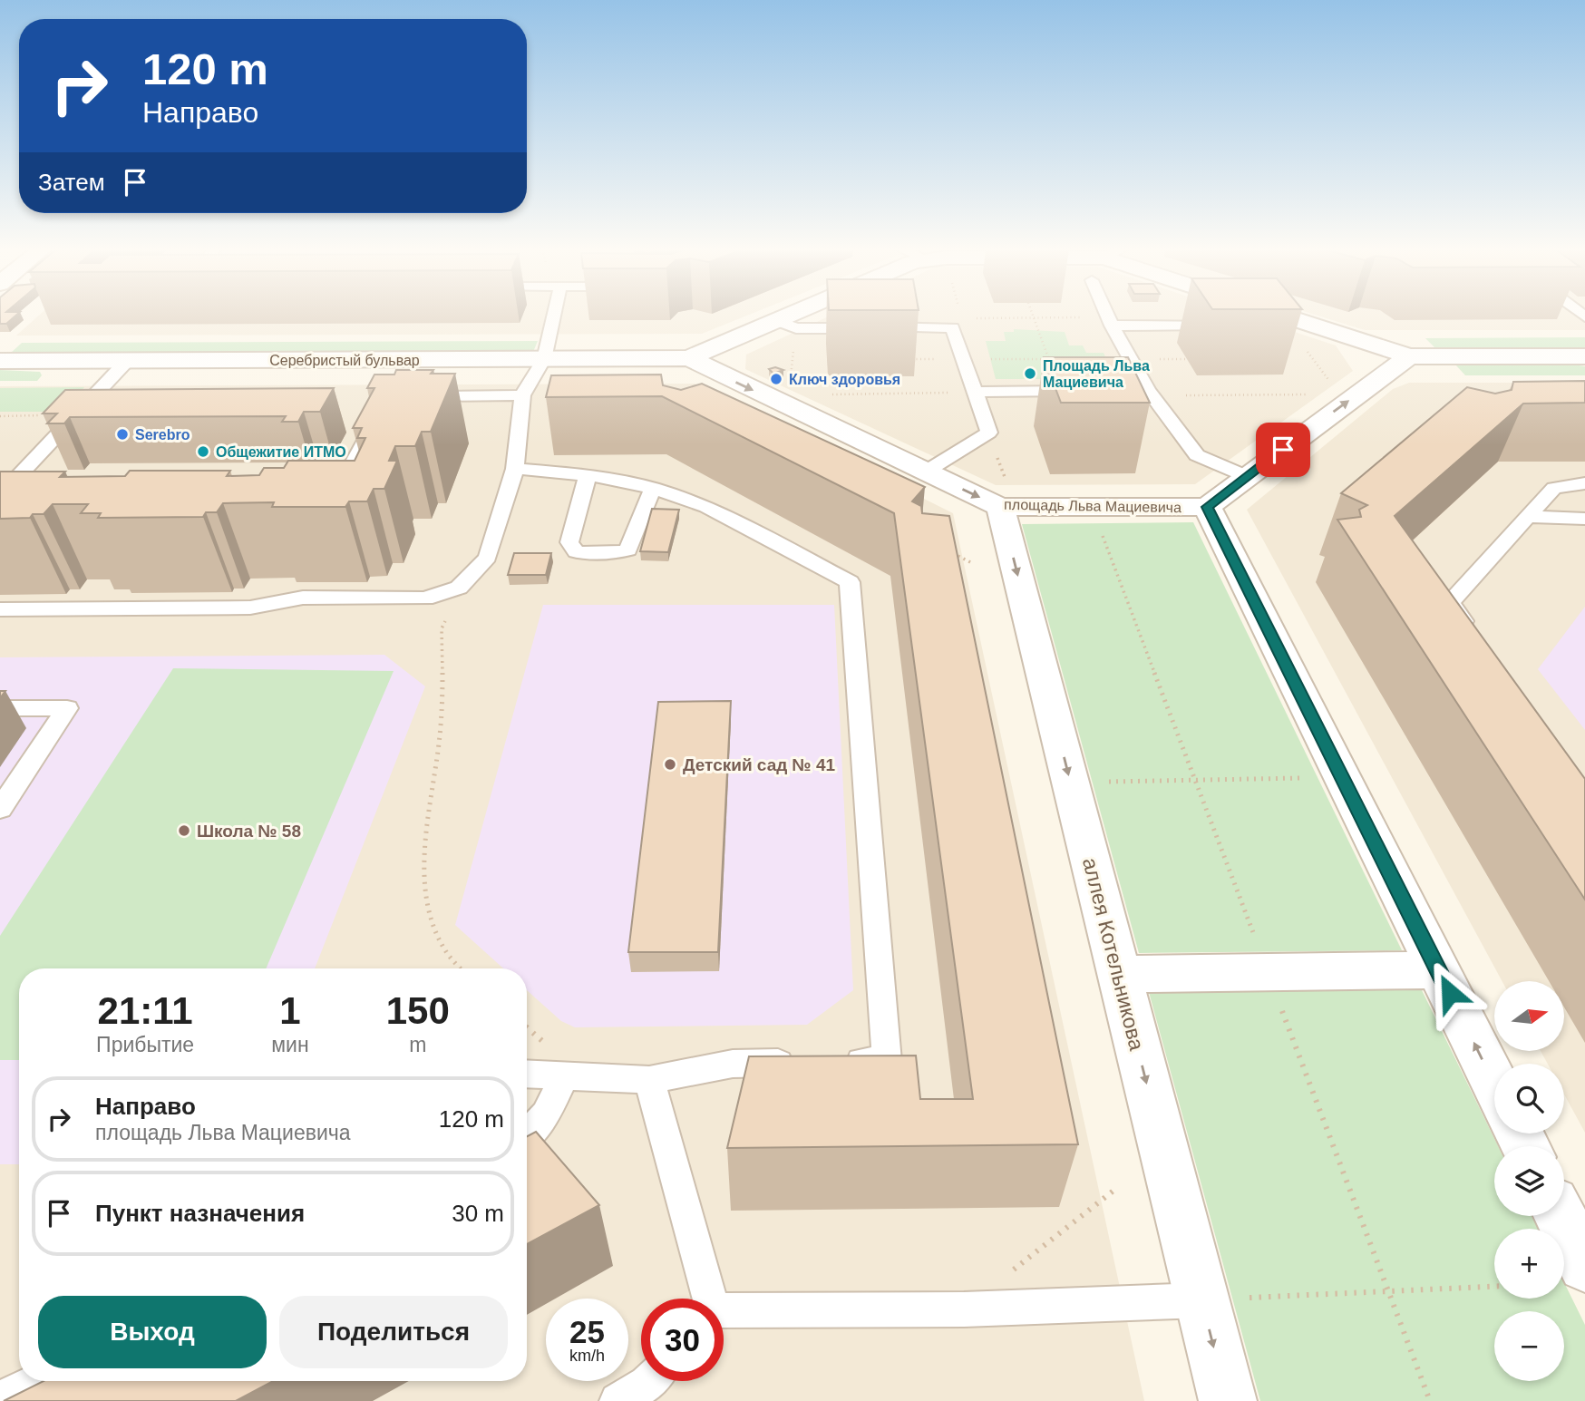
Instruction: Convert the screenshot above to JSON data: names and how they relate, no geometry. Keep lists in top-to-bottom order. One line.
{"streets":{"street":["Серебристый бульвар","площадь Льва Мациевича","аллея Котельникова"]},"crossings":[["Серебристый бульвар","площадь Льва Мациевича"],["площадь Льва Мациевича","аллея Котельникова"]],"places":["Площадь Льва Мациевича","Ключ здоровья","Serebro","Общежитие ИТМО","Детский сад № 41","Школа № 58"],"north":"right","page":{"turn":["120 m","Направо"],"then":"Затем","eta":["21:11","Прибытие","1","мин","150","m"],"map_buttons":["+","−"],"list":[{"name":"Направо","note":"площадь Льва Мациевича","value":"120 m"},{"name":"Пункт назначения","value":"30 m"}],"buttons":["Выход","Поделиться"],"speed":"25 km/h","limit":"30"}}
